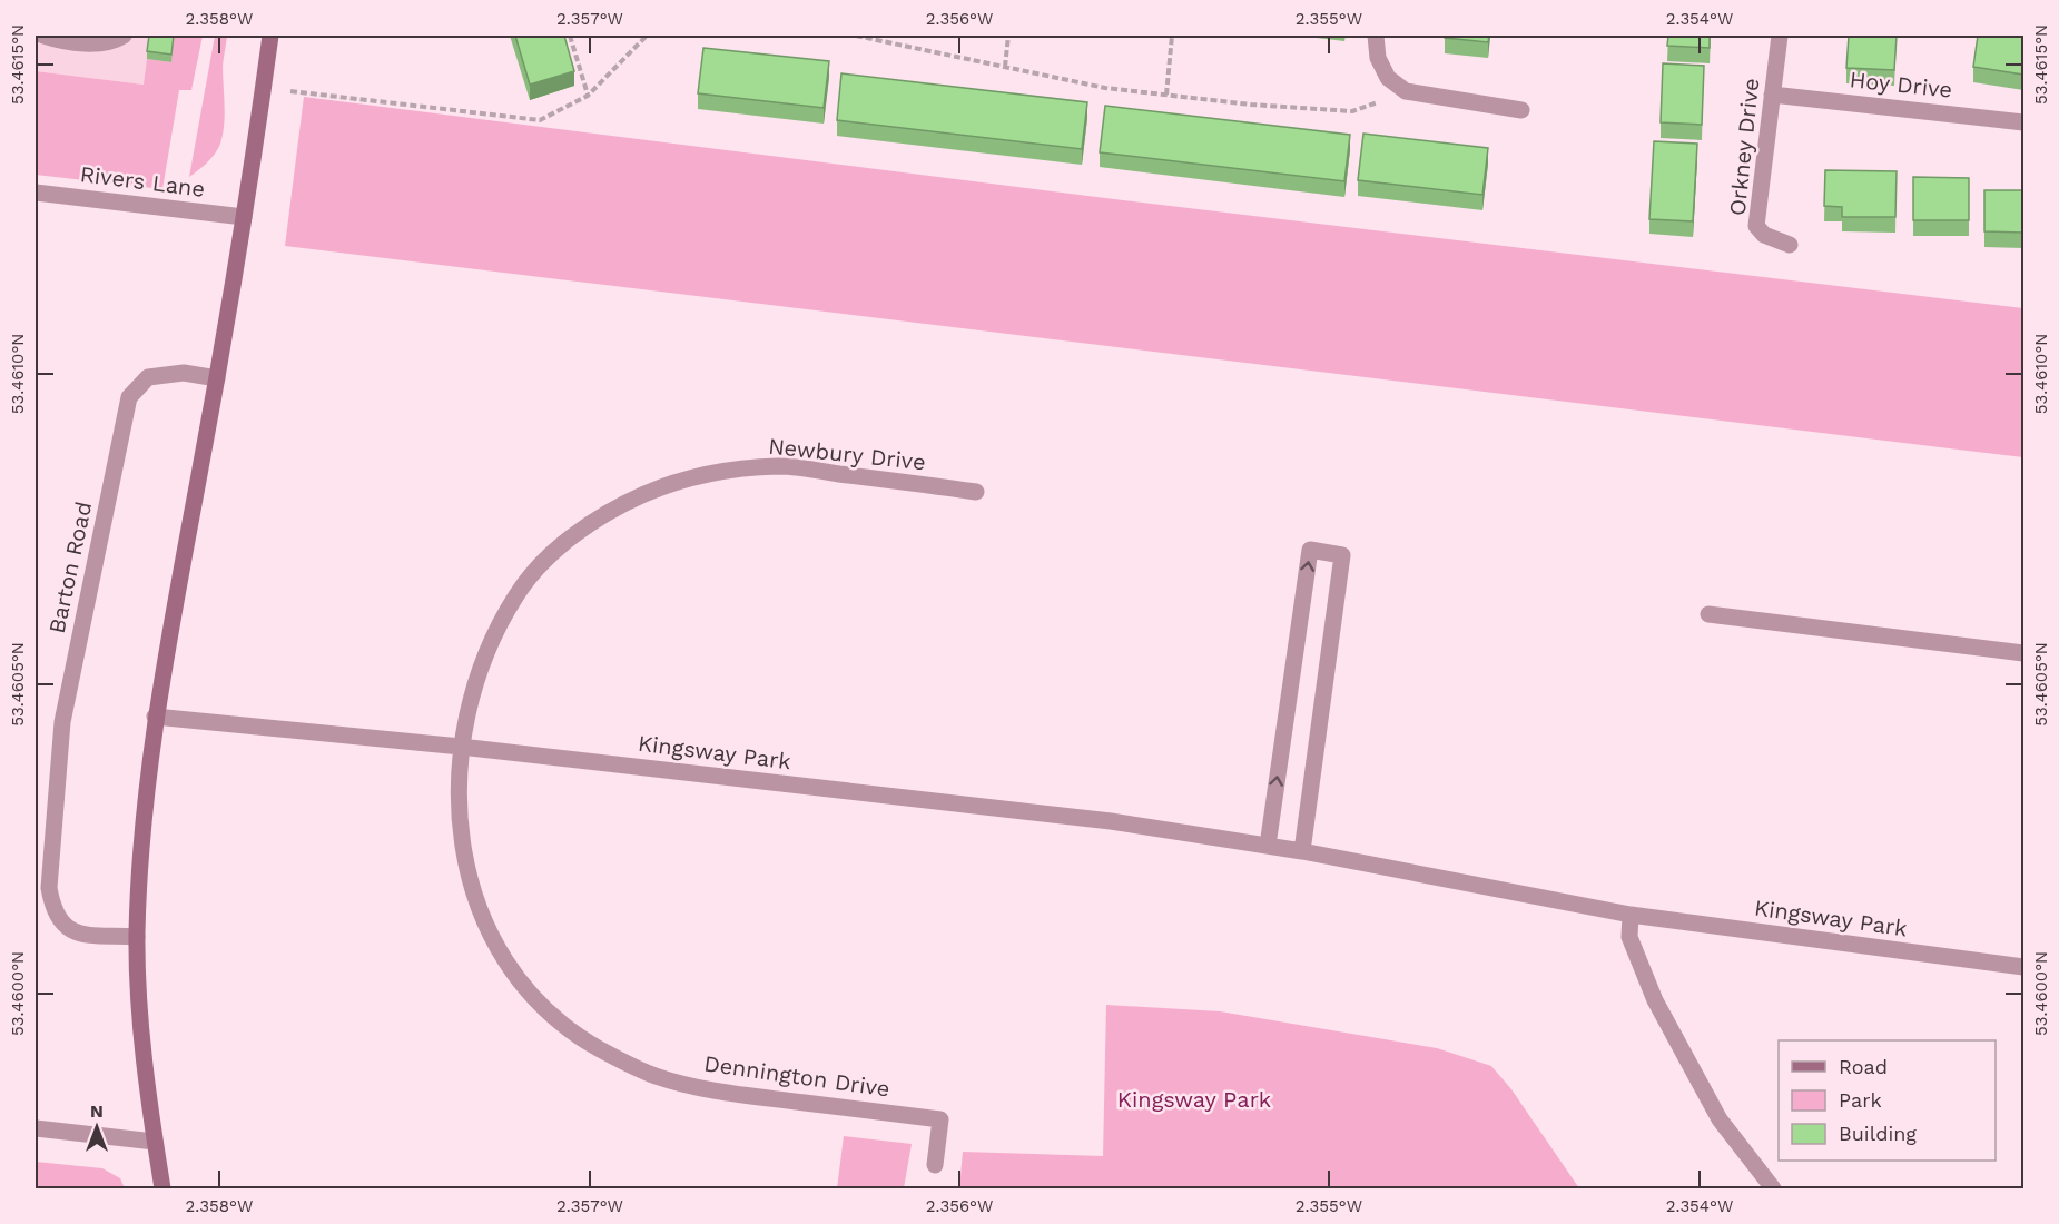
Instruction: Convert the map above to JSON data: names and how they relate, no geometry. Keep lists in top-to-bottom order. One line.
{"streets":{"street":["Hoy Drive","Orkney Drive","Rivers Lane","Newbury Drive","Barton Road","Kingsway Park","Dennington Drive"]},"crossings":[["Hoy Drive","Orkney Drive"],["Newbury Drive","Kingsway Park"],["Newbury Drive","Dennington Drive"],["Kingsway Park","Dennington Drive"]],"parks":["Kingsway Park"],"legend":["Road","Park","Building"],"north":"top","coordinates":["2.358°W","2.357°W","2.356°W","2.355°W","2.354°W","53.4615°N","53.4610°N","53.4605°N","53.4600°N"]}
